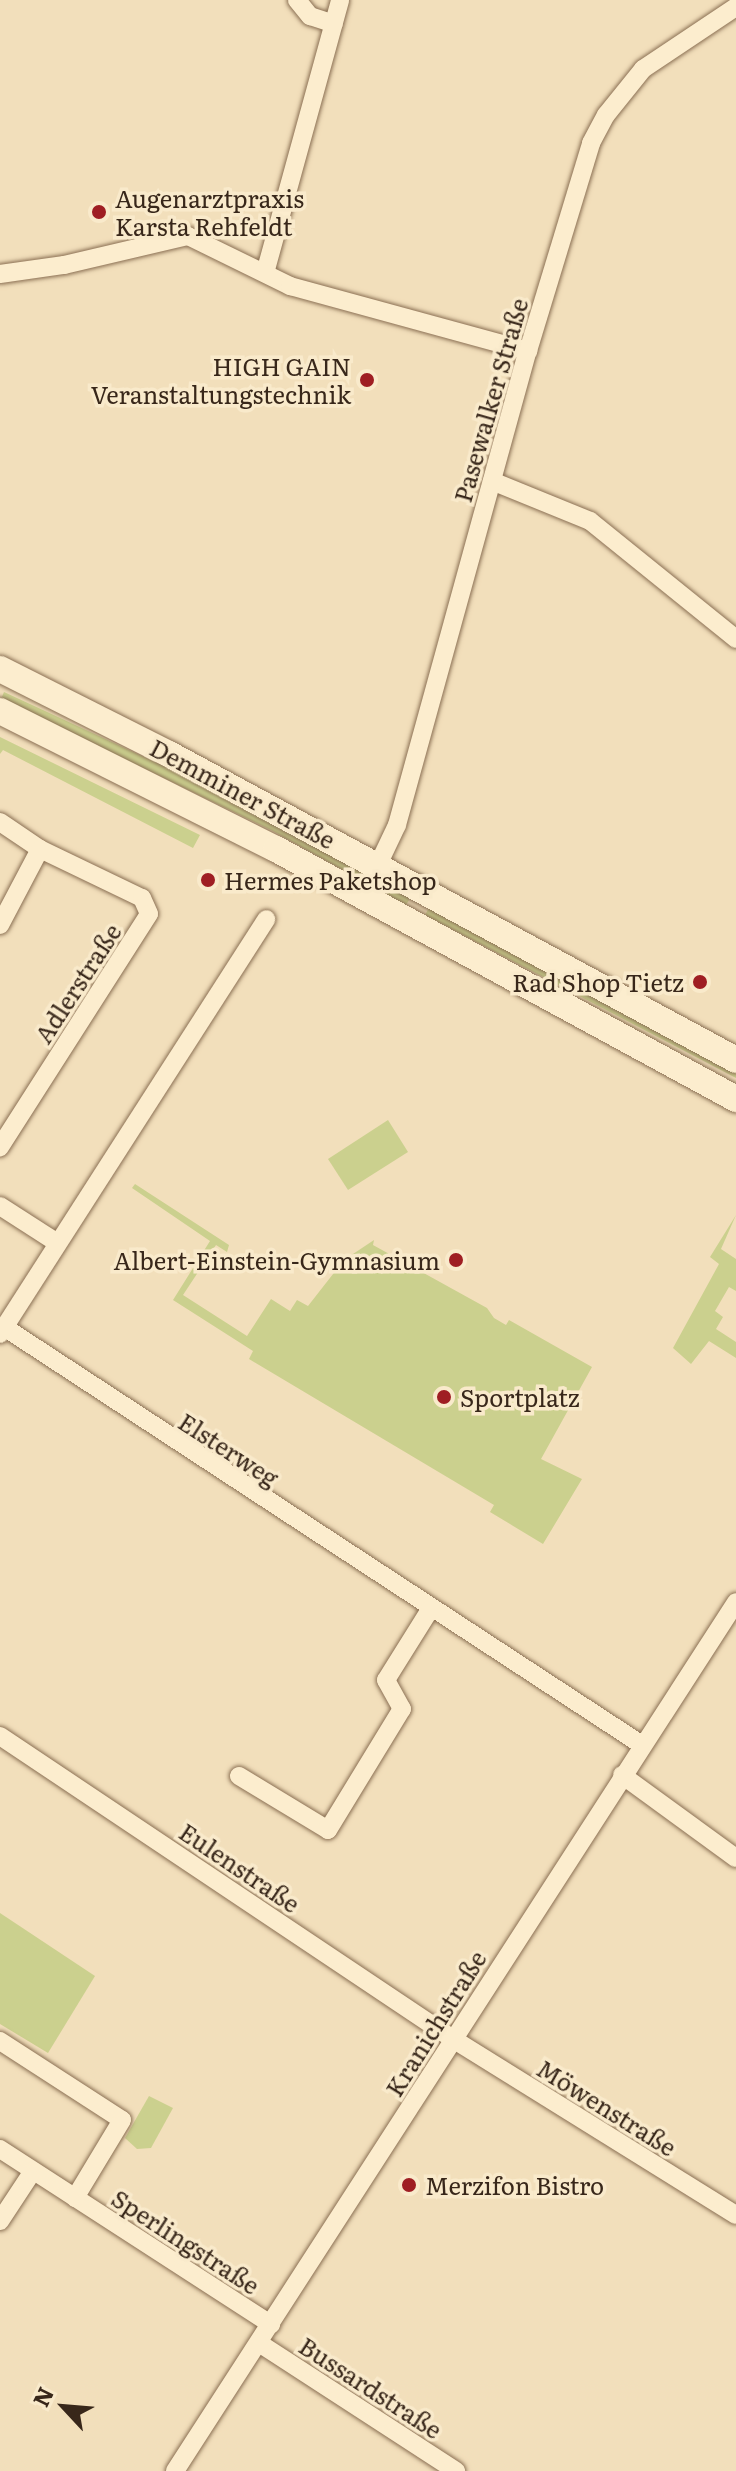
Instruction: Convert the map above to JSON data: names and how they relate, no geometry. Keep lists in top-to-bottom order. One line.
{"streets":{"main road":["Demminer Straße"],"street":["Pasewalker Straße","Adlerstraße","Elsterweg","Eulenstraße","Kranichstraße","Möwenstraße","Sperlingstraße","Bussardstraße"]},"crossings":[["Pasewalker Straße","Demminer Straße"],["Elsterweg","Kranichstraße"],["Eulenstraße","Kranichstraße"],["Eulenstraße","Möwenstraße"],["Kranichstraße","Möwenstraße"],["Kranichstraße","Sperlingstraße"],["Kranichstraße","Bussardstraße"]],"places":["Augenarztpraxis Karsta Rehfeldt","HIGH GAIN Veranstaltungstechnik","Hermes Paketshop","Rad Shop Tietz","Albert-Einstein-Gymnasium","Sportplatz","Merzifon Bistro"],"north":"top left"}
